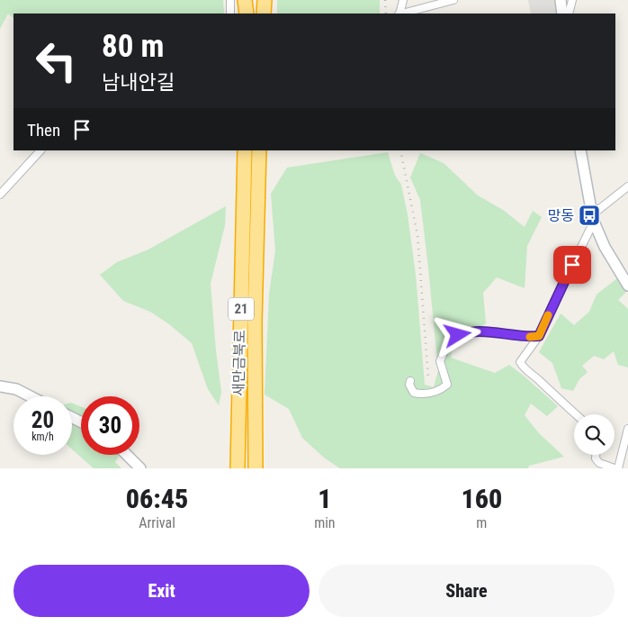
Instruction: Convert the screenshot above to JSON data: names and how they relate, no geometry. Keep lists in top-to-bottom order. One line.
{"streets":{"highway":["21","새만금북로"]},"places":{"bus stop":["망동"]},"page":{"turn":["80 m","남내안길"],"then":"Then","speed":"20 km/h","limit":"30","eta":["06:45","Arrival","1","min","160","m"],"buttons":["Exit","Share"]}}
